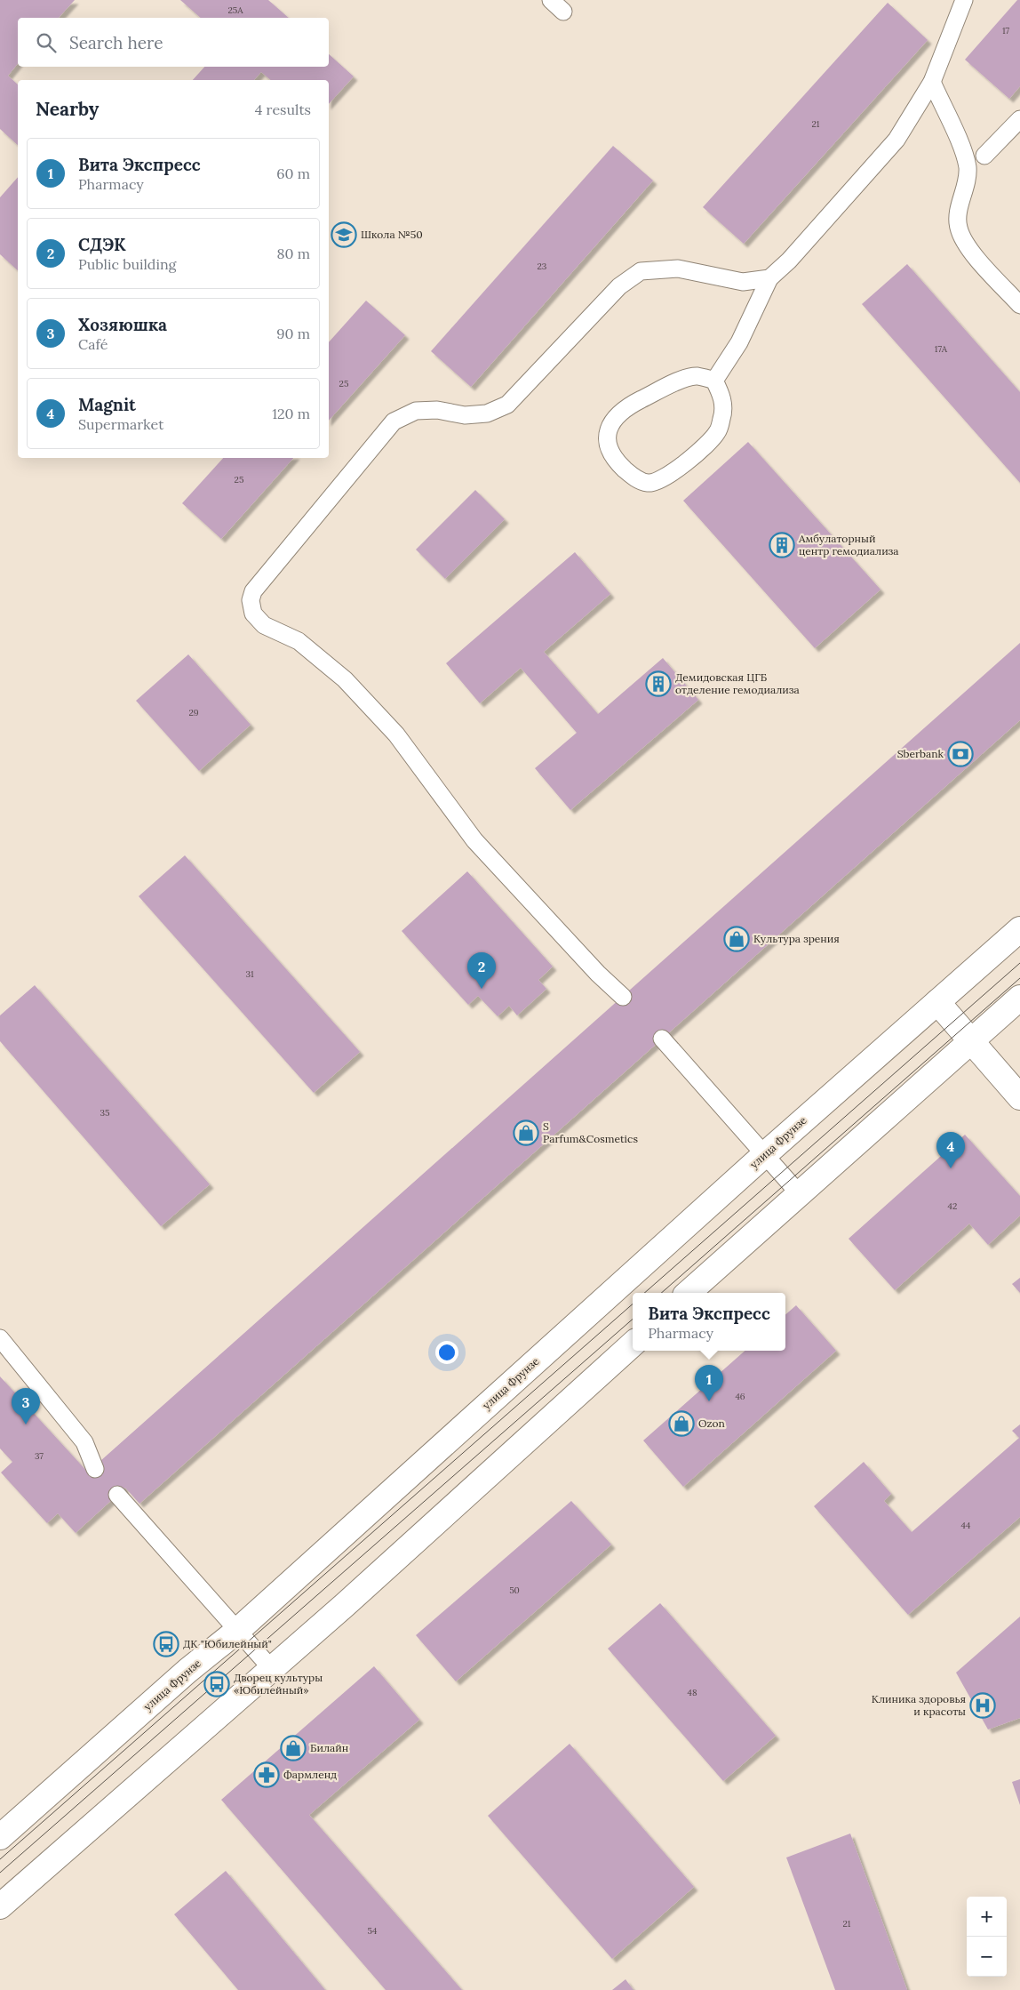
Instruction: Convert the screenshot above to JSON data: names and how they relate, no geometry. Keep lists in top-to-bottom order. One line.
{"streets":{"main road":["улица Фрунзе"]},"places":{"school or university":["Школа №50"],"building":["Амбулаторный центр гемодиализа","Демидовская ЦГБ отделение гемодиализа"],"bank":["Sberbank"],"shop":["Культура зрения","S Parfum&Cosmetics","Ozon","Билайн"],"bus stop":["ДК \"Юбилейный\"","Дворец культуры «Юбилейный»"],"hospital":["Клиника здоровья и красоты"],"pharmacy":["Фармленд"]},"house_numbers":["25А","17","21","23","17А","25","25","29","31","35","42","46","37","44","50","48","21","54"],"page":{"search":"Search here","heading":["Nearby","4 results"],"list":[{"mark":"1","name":"Вита Экспресс","note":"Pharmacy","value":"60 m"},{"mark":"2","name":"СДЭК","note":"Public building","value":"80 m"},{"mark":"3","name":"Хозяюшка","note":"Café","value":"90 m"},{"mark":"4","name":"Magnit","note":"Supermarket","value":"120 m"}],"pins":["2","4","1","3"],"popup":["Вита Экспресс","Pharmacy"],"map_buttons":["+","−"]}}
